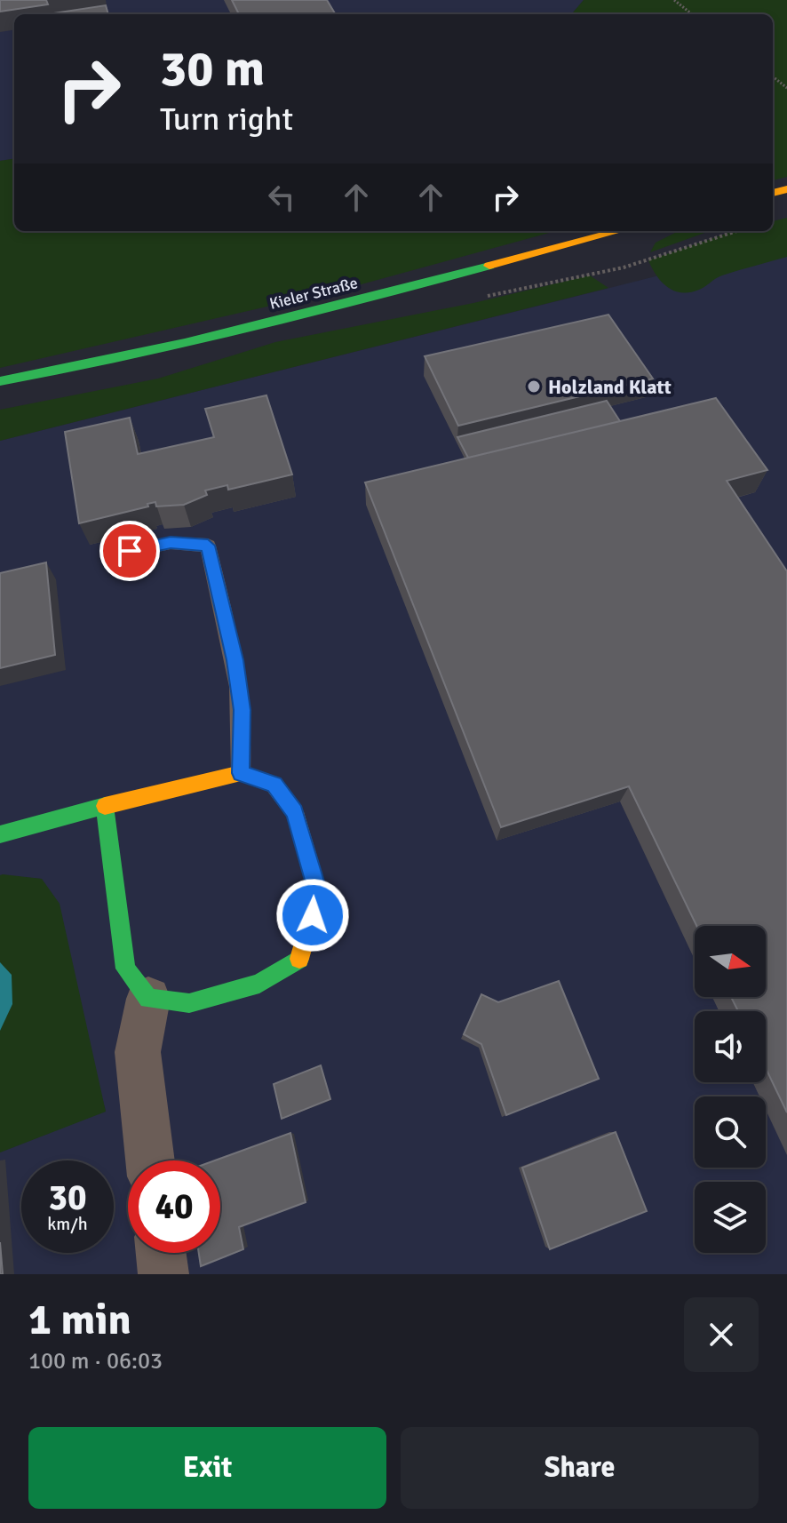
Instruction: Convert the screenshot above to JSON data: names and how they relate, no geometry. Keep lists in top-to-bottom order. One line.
{"streets":{"main road":["Kieler Straße"]},"places":["Holzland Klatt"],"north":"right","page":{"turn":["30 m","Turn right"],"speed":"30 km/h","limit":"40","heading":["1 min","100 m · 06:03"],"buttons":["Exit","Share"]}}
